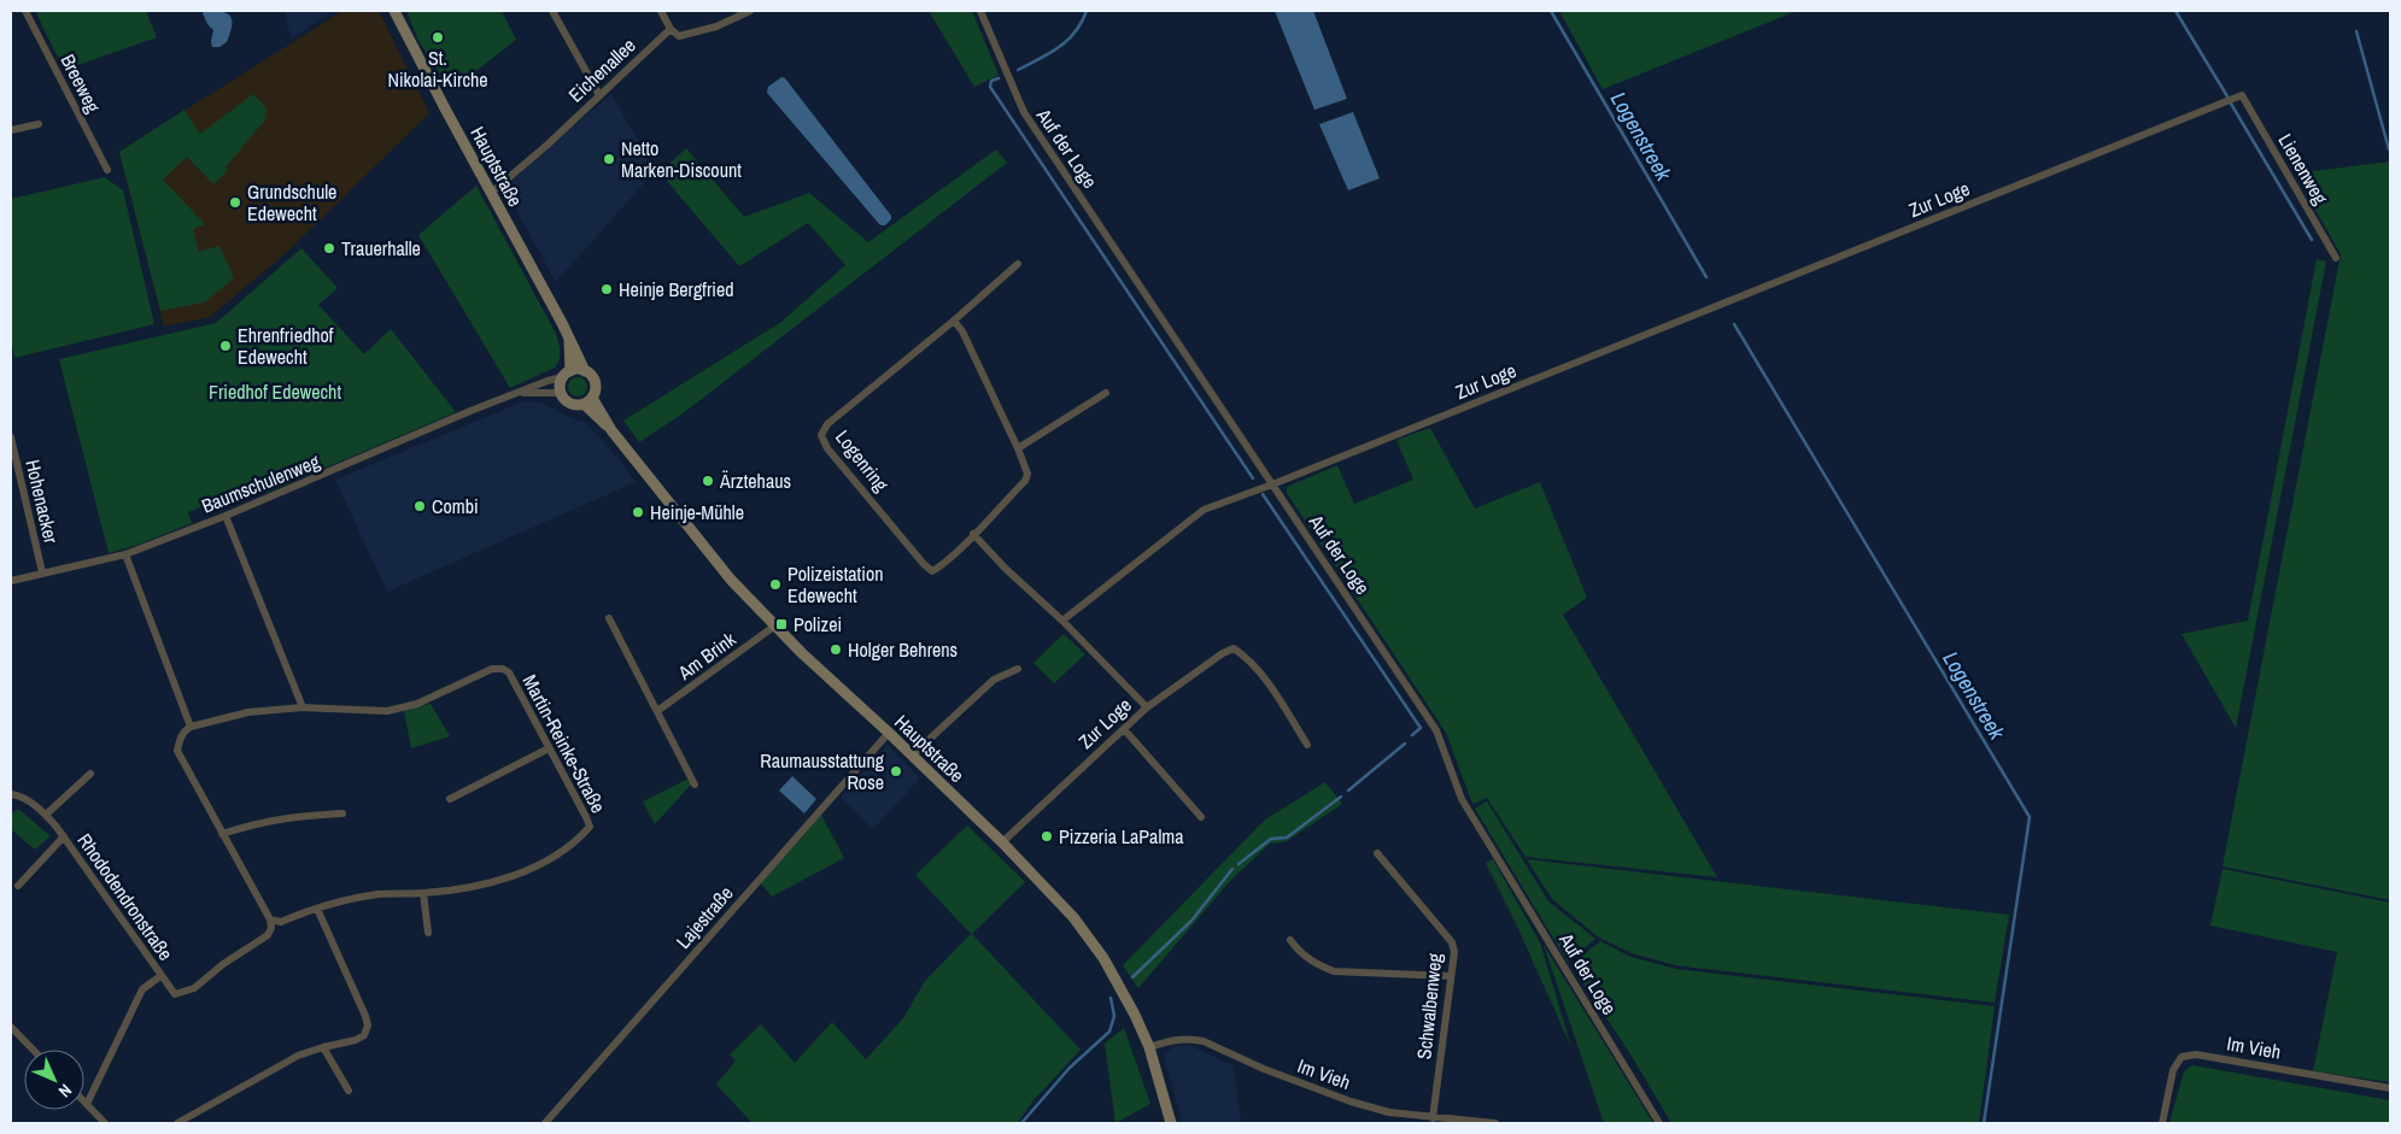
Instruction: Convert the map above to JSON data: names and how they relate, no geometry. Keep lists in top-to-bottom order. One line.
{"streets":{"main road":["Hauptstraße"],"street":["Eichenallee","Breeweg","Auf der Loge","Lienenweg","Zur Loge","Logenring","Baumschulenweg","Hohenacker","Am Brink","Martin-Reinke-Straße","Rhododendronstraße","Lajestraße","Schwalbenweg","Im Vieh"]},"crossings":[["Eichenallee","Hauptstraße"],["Auf der Loge","Zur Loge"],["Hauptstraße","Zur Loge"],["Hauptstraße","Baumschulenweg"],["Hauptstraße","Am Brink"],["Hauptstraße","Lajestraße"],["Hauptstraße","Im Vieh"],["Lienenweg","Zur Loge"],["Baumschulenweg","Hohenacker"],["Martin-Reinke-Straße","Rhododendronstraße"],["Schwalbenweg","Im Vieh"]],"water":["Logenstreek"],"parks":["Friedhof Edewecht"],"places":{"other":["St. Nikolai-Kirche","Netto Marken-Discount","Grundschule Edewecht","Trauerhalle","Heinje Bergfried","Ehrenfriedhof Edewecht","Ärztehaus","Combi","Heinje-Mühle","Polizeistation Edewecht","Holger Behrens","Raumausstattung Rose","Pizzeria LaPalma"],"transit":["Polizei"]},"north":"bottom right"}
